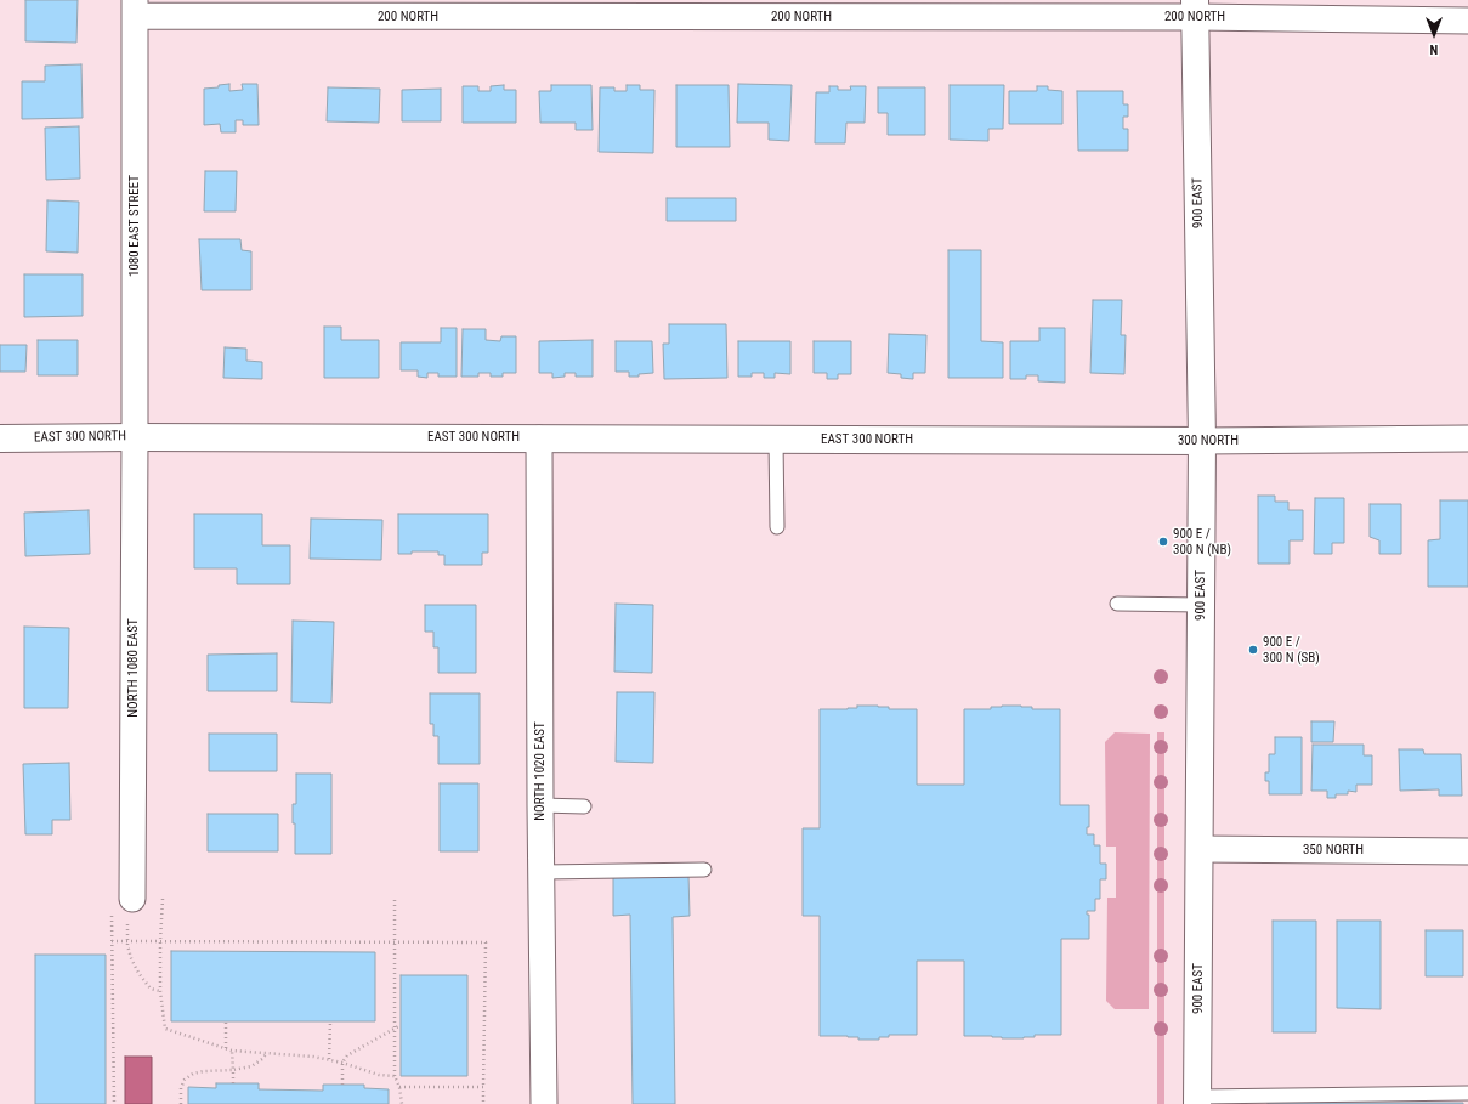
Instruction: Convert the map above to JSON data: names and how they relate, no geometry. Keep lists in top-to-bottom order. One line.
{"streets":{"street":["200 NORTH","900 EAST","1080 EAST STREET","EAST 300 NORTH","300 NORTH","NORTH 1080 EAST","NORTH 1020 EAST","350 NORTH"]},"crossings":[["200 NORTH","900 EAST"],["200 NORTH","1080 EAST STREET"],["900 EAST","300 NORTH"],["900 EAST","350 NORTH"],["1080 EAST STREET","EAST 300 NORTH"],["1080 EAST STREET","NORTH 1080 EAST"],["EAST 300 NORTH","300 NORTH"],["EAST 300 NORTH","NORTH 1080 EAST"],["EAST 300 NORTH","NORTH 1020 EAST"]],"places":["900 E / 300 N (NB)","900 E / 300 N (SB)"],"north":"bottom"}
